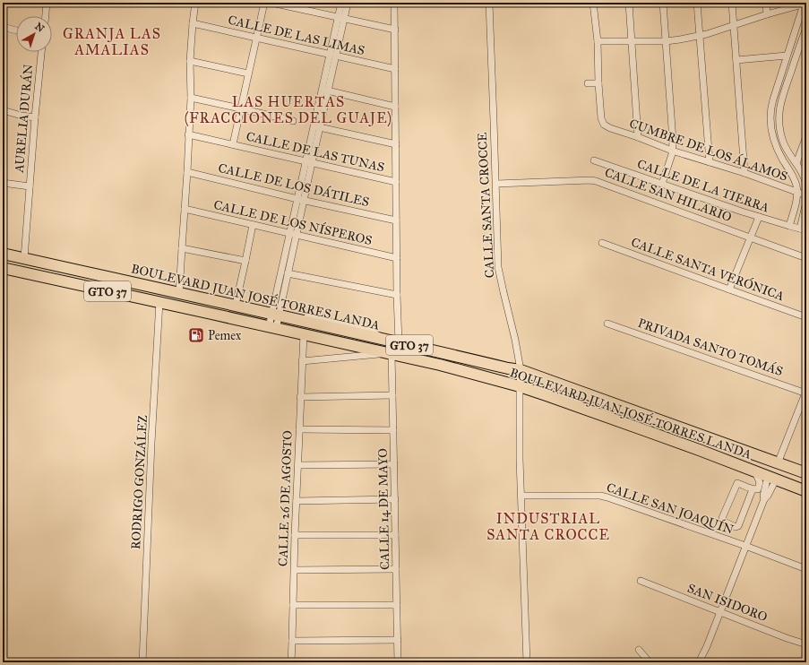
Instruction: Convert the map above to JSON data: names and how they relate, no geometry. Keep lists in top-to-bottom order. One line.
{"streets":{"main road":["GTO 37","BOULEVARD JUAN JOSÉ TORRES LANDA"],"street":["CALLE DE LAS LIMAS","AURELIA DURÁN","CUMBRE DE LOS ÁLAMOS","CALLE DE LAS TUNAS","CALLE DE LOS DÁTILES","CALLE DE LA TIERRA","CALLE SAN HILARIO","CALLE SANTA CROCCE","CALLE DE LOS NÍSPEROS","CALLE SANTA VERÓNICA","PRIVADA SANTO TOMÁS","RODRIGO GONZÁLEZ","CALLE 26 DE AGOSTO","CALLE SAN JOAQUÍN","CALLE 14 DE MAYO","SAN ISIDORO"]},"crossings":[["AURELIA DURÁN","BOULEVARD JUAN JOSÉ TORRES LANDA"],["CALLE SAN HILARIO","CALLE SANTA CROCCE"],["CALLE SANTA CROCCE","BOULEVARD JUAN JOSÉ TORRES LANDA"],["CALLE SANTA CROCCE","CALLE SAN JOAQUÍN"],["BOULEVARD JUAN JOSÉ TORRES LANDA","RODRIGO GONZÁLEZ"],["BOULEVARD JUAN JOSÉ TORRES LANDA","CALLE 26 DE AGOSTO"],["BOULEVARD JUAN JOSÉ TORRES LANDA","CALLE 14 DE MAYO"]],"districts":["GRANJA LAS AMALIAS","LAS HUERTAS (FRACCIONES DEL GUAJE)","INDUSTRIAL SANTA CROCCE"],"places":{"fuel station":["Pemex"]},"north":"top right"}
